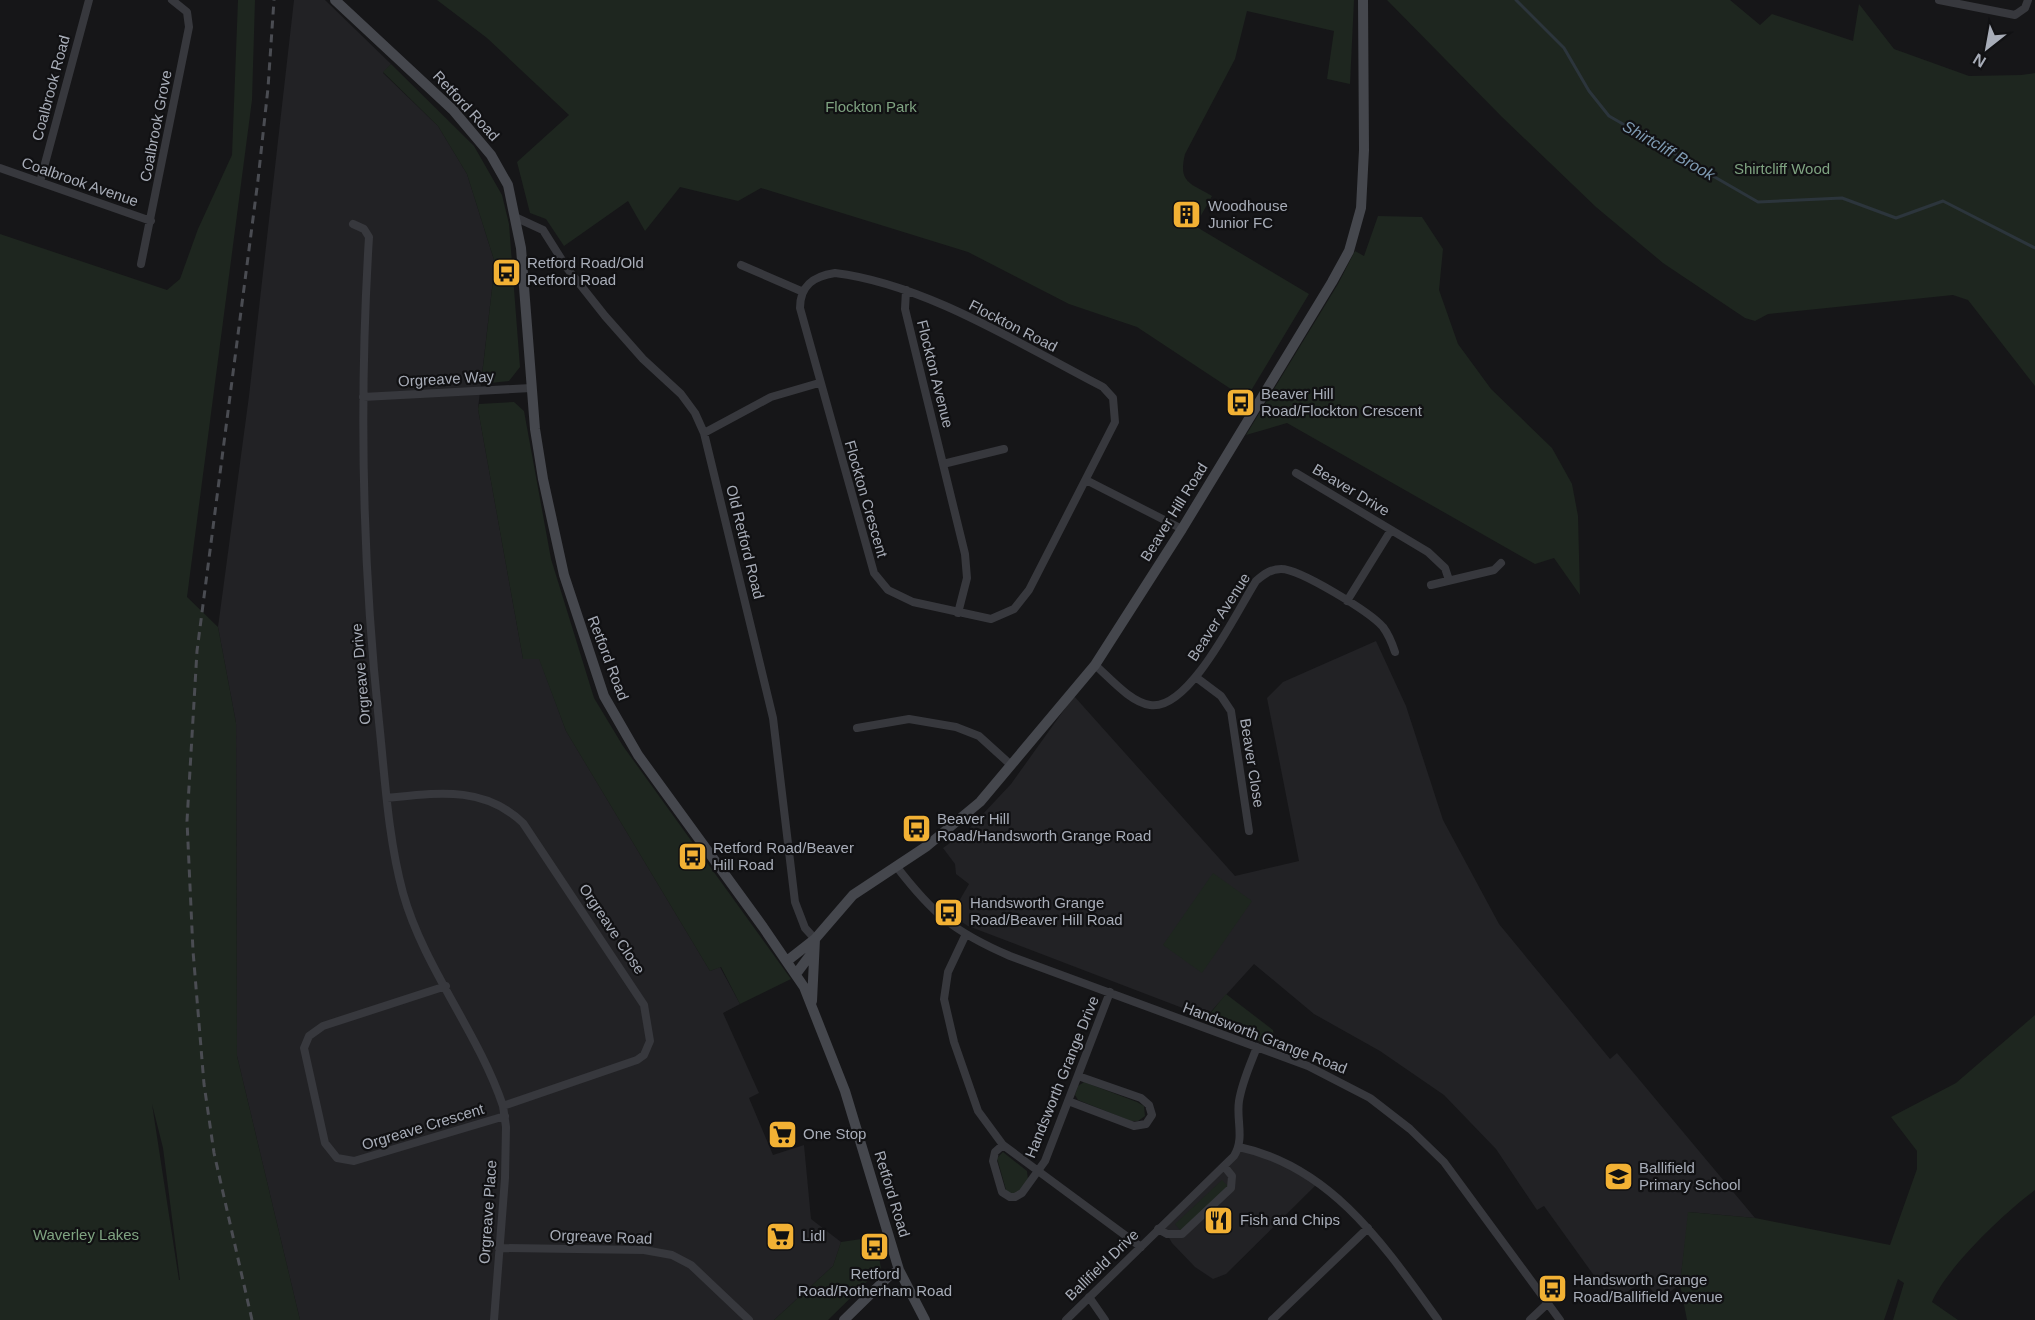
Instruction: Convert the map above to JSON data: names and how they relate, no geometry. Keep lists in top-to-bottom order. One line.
{"streets":{"main road":["Retford Road","Beaver Hill Road"],"street":["Coalbrook Road","Coalbrook Grove","Coalbrook Avenue","Flockton Road","Flockton Avenue","Orgreave Way","Beaver Drive","Flockton Crescent","Old Retford Road","Beaver Avenue","Orgreave Drive","Beaver Close","Orgreave Close","Handsworth Grange Road","Handsworth Grange Drive","Orgreave Crescent","Orgreave Place","Orgreave Road","Ballifield Drive"]},"crossings":[["Coalbrook Road","Coalbrook Avenue"],["Retford Road","Orgreave Way"],["Retford Road","Beaver Hill Road"],["Retford Road","Old Retford Road"],["Coalbrook Grove","Coalbrook Avenue"],["Flockton Road","Flockton Avenue"],["Flockton Road","Flockton Crescent"],["Flockton Avenue","Flockton Crescent"],["Orgreave Way","Orgreave Drive"],["Beaver Drive","Beaver Avenue"],["Beaver Hill Road","Old Retford Road"],["Beaver Hill Road","Beaver Avenue"],["Beaver Hill Road","Handsworth Grange Road"],["Beaver Avenue","Beaver Close"],["Orgreave Drive","Orgreave Close"],["Orgreave Drive","Orgreave Crescent"],["Orgreave Drive","Orgreave Place"],["Orgreave Close","Orgreave Place"],["Handsworth Grange Road","Handsworth Grange Drive"],["Orgreave Crescent","Orgreave Place"],["Orgreave Place","Orgreave Road"]],"water":["Shirtcliff Brook"],"parks":["Flockton Park","Shirtcliff Wood","Waverley Lakes"],"places":{"building":["Woodhouse Junior FC"],"bus stop":["Retford Road/Old Retford Road","Beaver Hill Road/Flockton Crescent","Beaver Hill Road/Handsworth Grange Road","Retford Road/Beaver Hill Road","Handsworth Grange Road/Beaver Hill Road","Retford Road/Rotherham Road","Handsworth Grange Road/Ballifield Avenue"],"supermarket":["One Stop","Lidl"],"school or university":["Ballifield Primary School"],"restaurant":["Fish and Chips"]},"north":"bottom left"}
